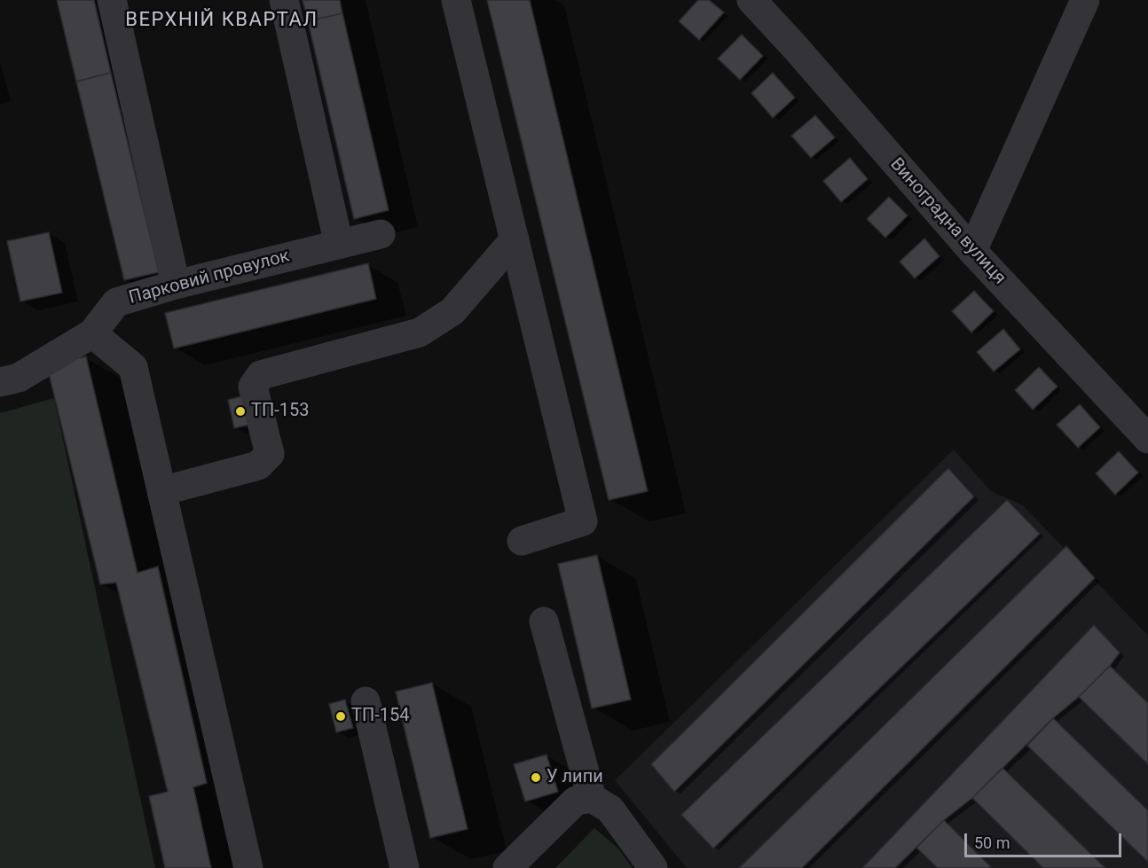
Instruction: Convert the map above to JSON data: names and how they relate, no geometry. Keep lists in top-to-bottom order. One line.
{"streets":{"street":["Виноградна вулиця","Парковий провулок"]},"districts":["ВЕРХНІЙ КВАРТАЛ"],"places":["ТП-153","ТП-154","У липи"],"scale_bar":"50 m"}
